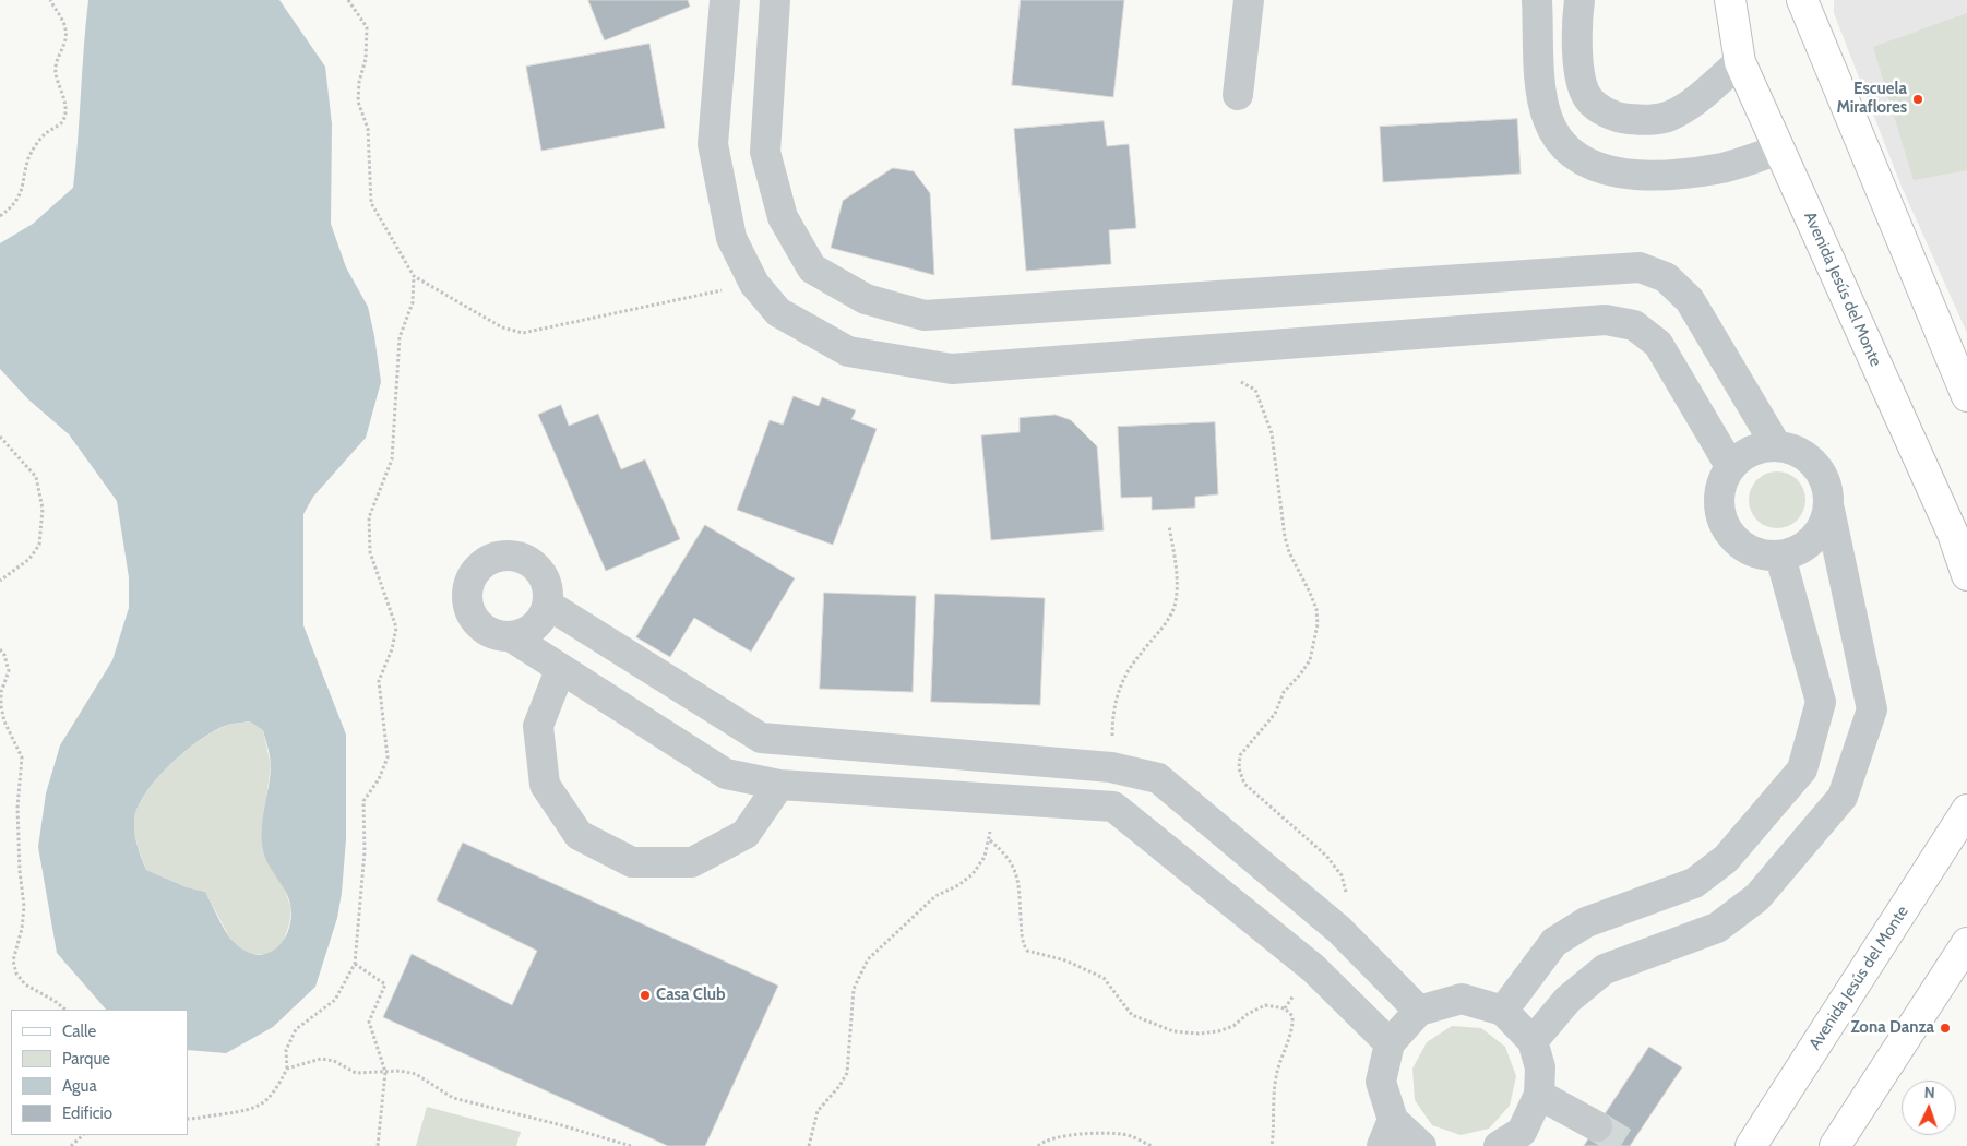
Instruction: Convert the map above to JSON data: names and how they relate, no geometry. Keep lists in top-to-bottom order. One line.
{"streets":{"main road":["Avenida Jesús del Monte"]},"places":["Escuela Miraflores","Casa Club","Zona Danza"],"legend":["Calle","Parque","Agua","Edificio"],"north":"top"}
